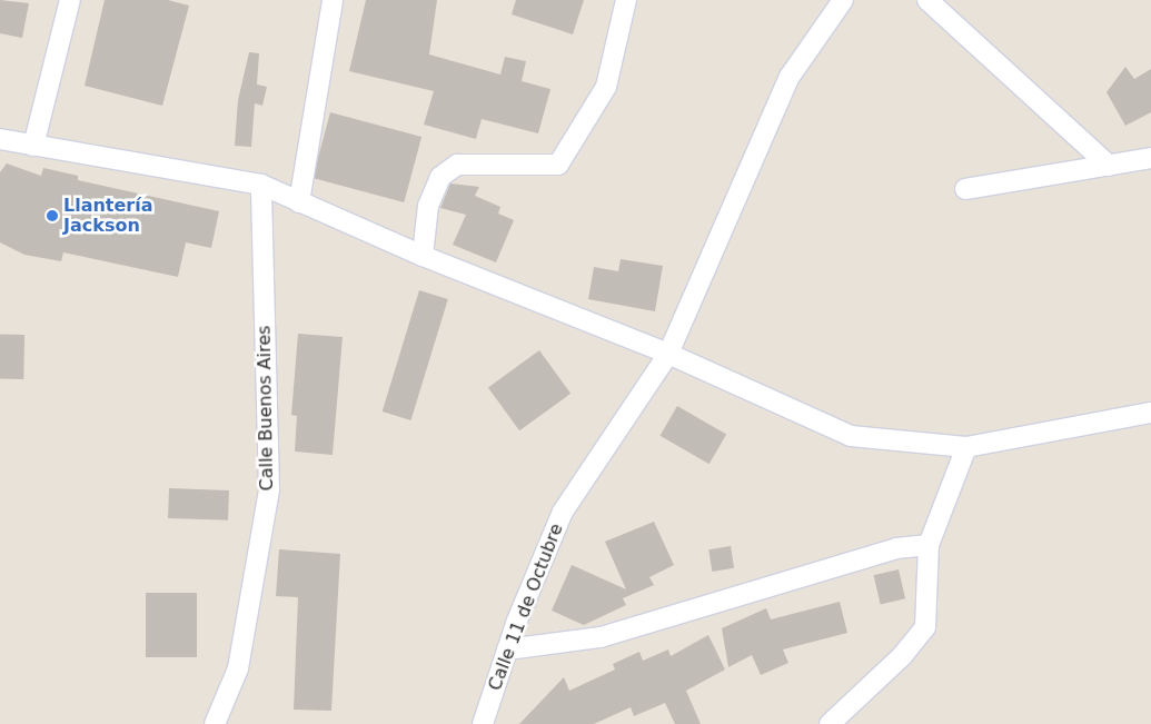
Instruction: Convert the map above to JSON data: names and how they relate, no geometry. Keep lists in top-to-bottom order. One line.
{"streets":{"street":["Calle Buenos Aires","Calle 11 de Octubre"]},"places":["Llantería Jackson"]}
